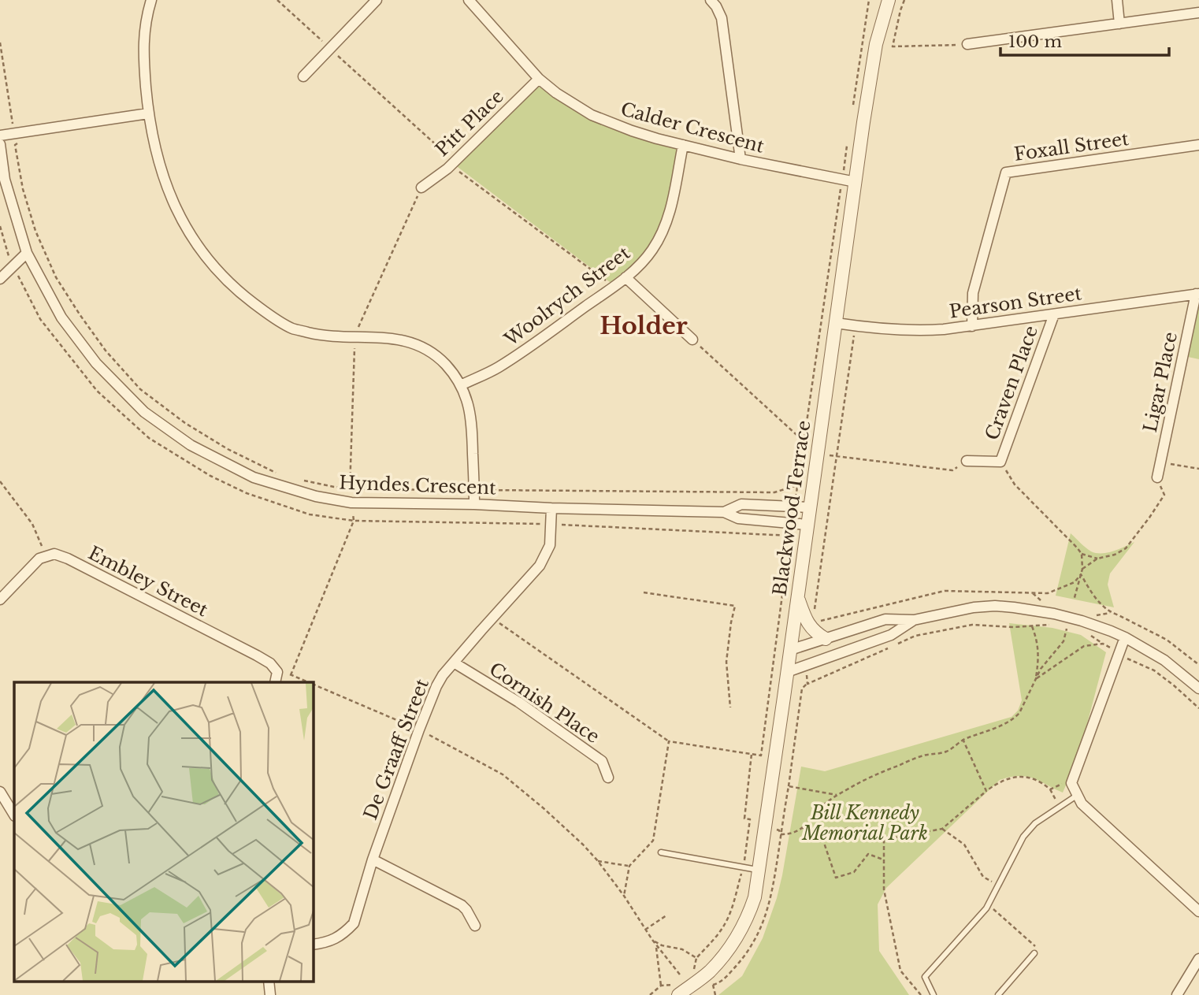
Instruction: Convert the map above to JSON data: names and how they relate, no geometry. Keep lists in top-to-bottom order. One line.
{"streets":{"street":["Pitt Place","Calder Crescent","Foxall Street","Woolrych Street","Pearson Street","Ligar Place","Craven Place","Hyndes Crescent","Blackwood Terrace","Embley Street","Cornish Place","De Graaff Street"]},"crossings":[["Pitt Place","Calder Crescent"],["Calder Crescent","Woolrych Street"],["Calder Crescent","Blackwood Terrace"],["Foxall Street","Pearson Street"],["Pearson Street","Ligar Place"],["Pearson Street","Craven Place"],["Pearson Street","Blackwood Terrace"],["Hyndes Crescent","Blackwood Terrace"],["Hyndes Crescent","De Graaff Street"],["Cornish Place","De Graaff Street"]],"districts":["Holder"],"parks":["Bill Kennedy Memorial Park"],"scale_bar":"100 m"}
